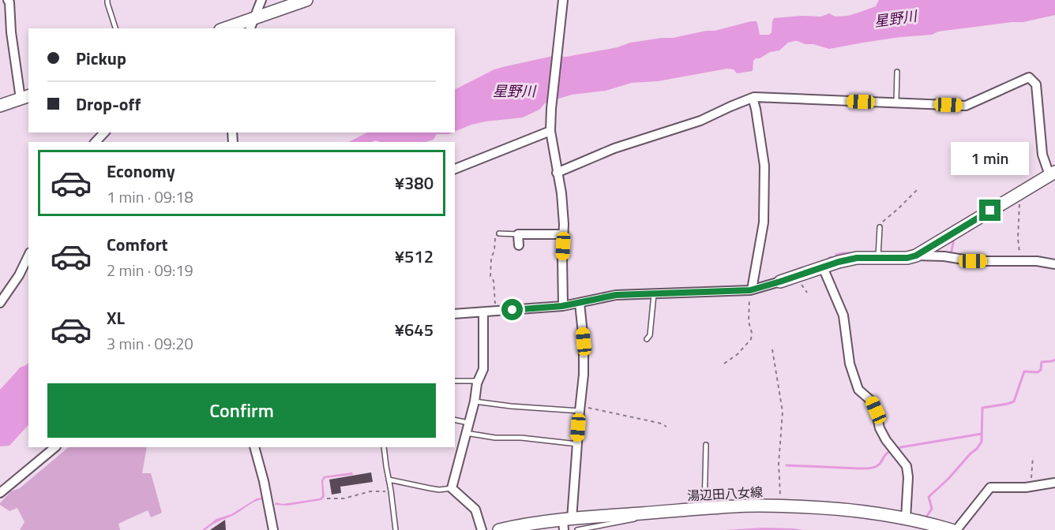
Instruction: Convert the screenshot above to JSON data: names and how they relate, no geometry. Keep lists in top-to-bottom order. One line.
{"streets":{"main road":["湯辺田八女線"]},"water":["星野川"],"page":{"banner":["Pickup","Drop-off"],"bubble":"1 min","list":[{"name":"Economy","note":"1 min · 09:18","value":"¥380"},{"name":"Comfort","note":"2 min · 09:19","value":"¥512"},{"name":"XL","note":"3 min · 09:20","value":"¥645"}],"buttons":"Confirm"}}
